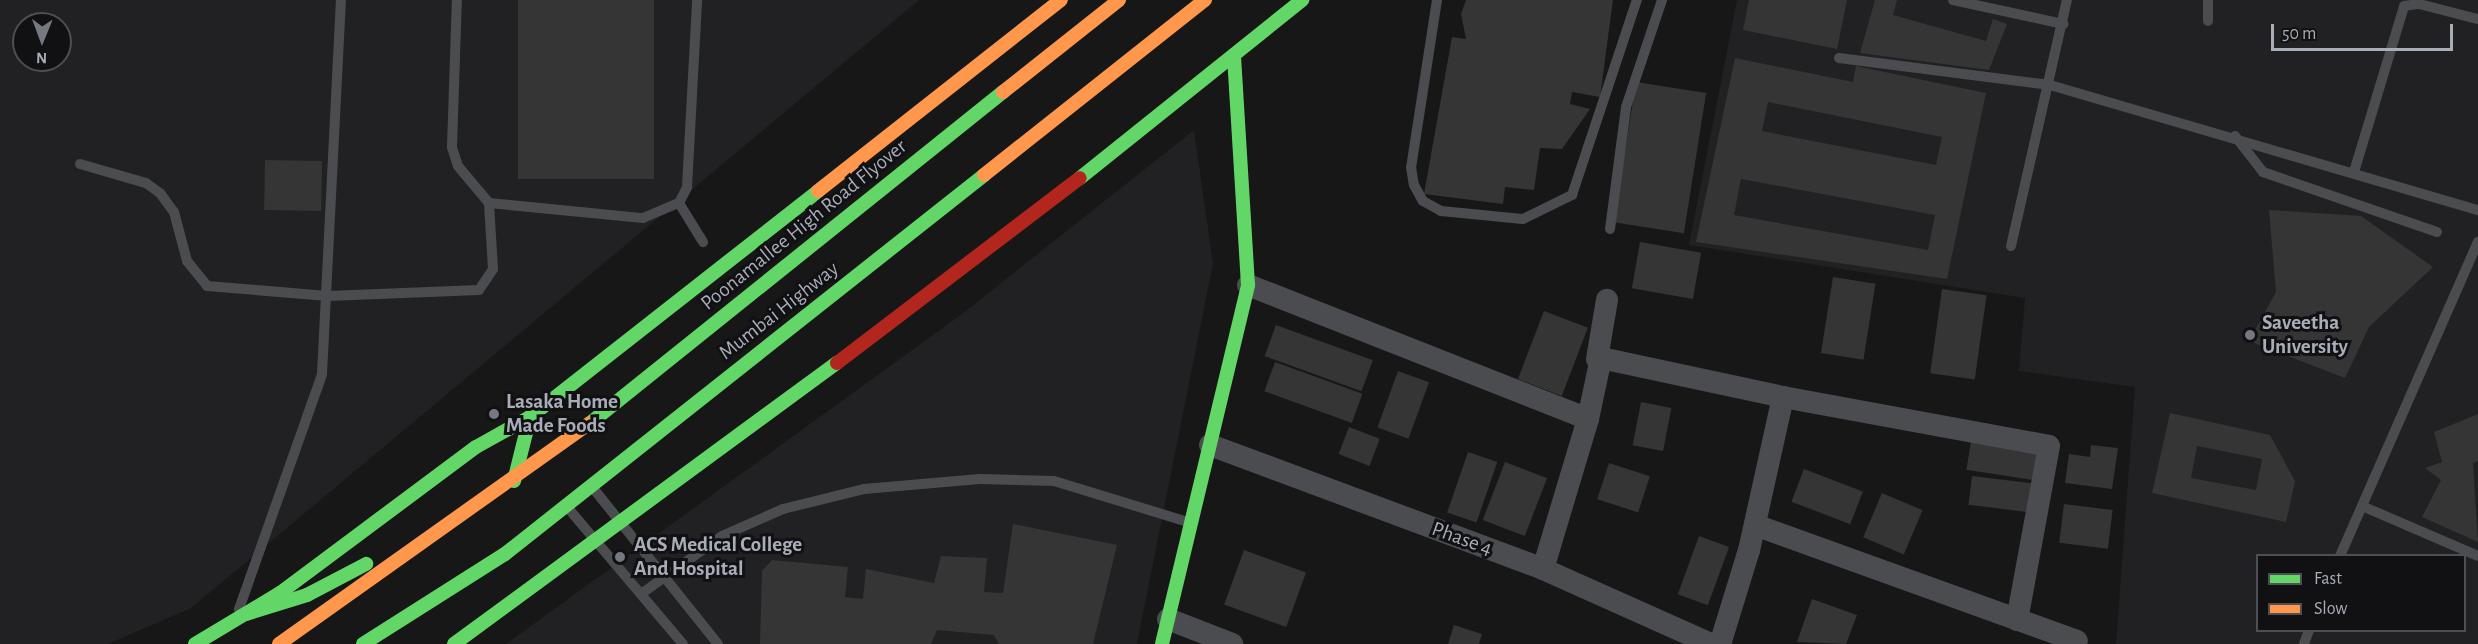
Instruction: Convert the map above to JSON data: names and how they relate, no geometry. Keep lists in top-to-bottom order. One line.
{"streets":{"main road":["Poonamallee High Road Flyover","Mumbai Highway"],"street":["Phase 4"]},"places":["Saveetha University","Lasaka Home Made Foods","ACS Medical College And Hospital"],"legend":["Fast","Slow"],"scale_bar":"50 m","north":"bottom"}
